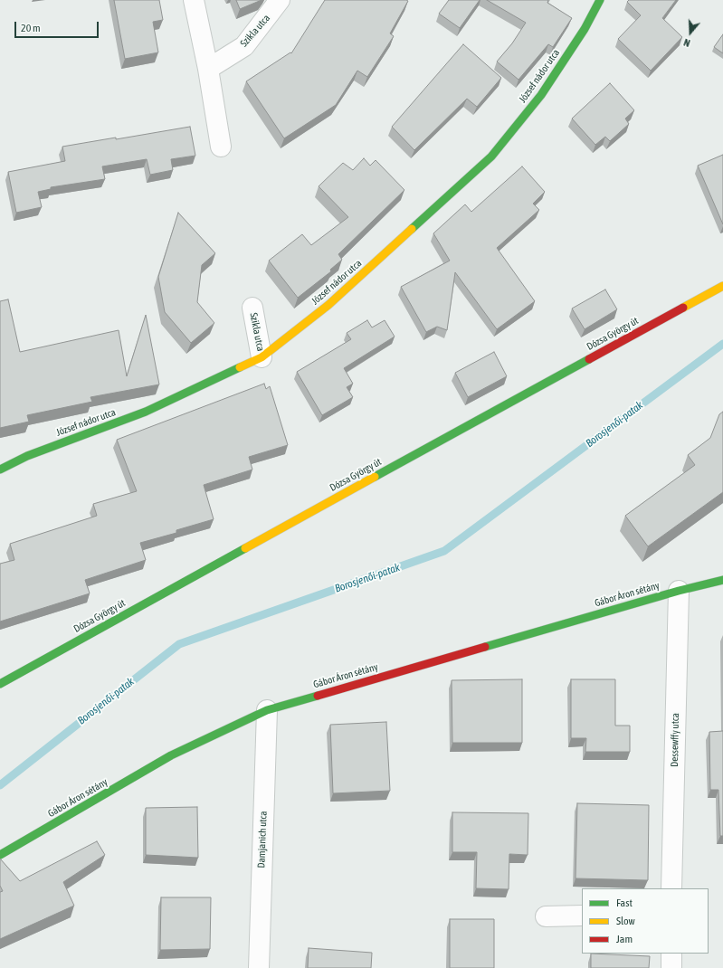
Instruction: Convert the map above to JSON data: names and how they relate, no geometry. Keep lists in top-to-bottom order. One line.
{"streets":{"street":["Szikla utca","József nádor utca","Dózsa György út","Gábor Áron sétány","Dessewffy utca","Damjanich utca"]},"crossings":[["Szikla utca","József nádor utca"],["Gábor Áron sétány","Dessewffy utca"],["Gábor Áron sétány","Damjanich utca"]],"water":["Borosjenői-patak"],"legend":["Fast","Slow","Jam"],"scale_bar":"20 m","north":"bottom"}
